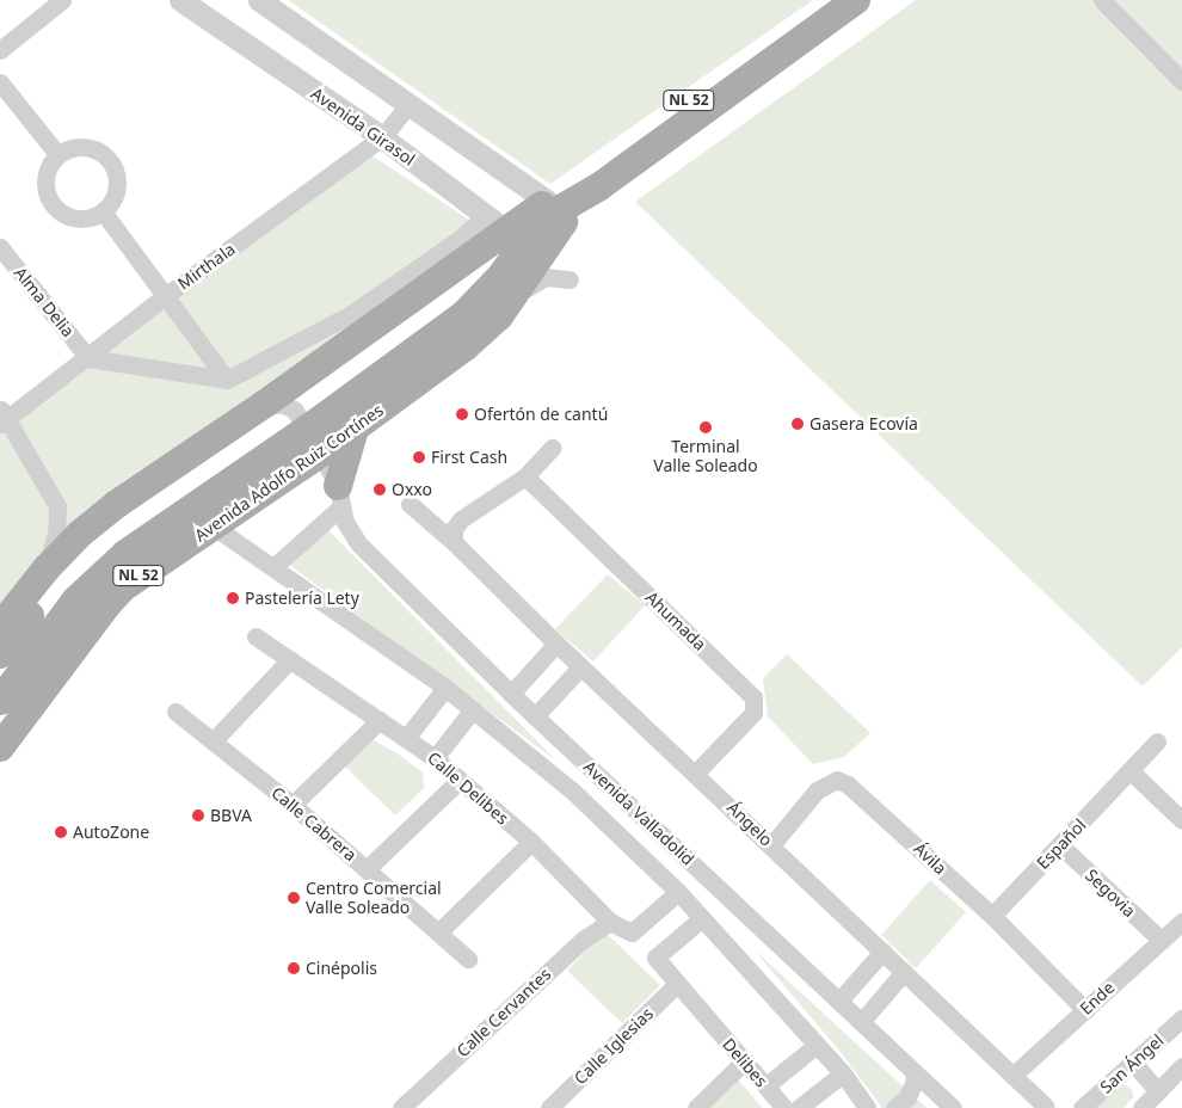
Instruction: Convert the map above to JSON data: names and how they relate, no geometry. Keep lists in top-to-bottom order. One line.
{"streets":{"main road":["NL 52","Avenida Adolfo Ruiz Cortínes"],"street":["Avenida Girasol","Mirthala","Alma Delia","Ahumada","Calle Delibes","Avenida Valladolid","Calle Cabrera","Ángelo","Español","Ávila","Segovia","Ende","Calle Cervantes","Calle Iglesias","Delibes","San Ángel"]},"crossings":[["Avenida Girasol","Mirthala"],["Avenida Girasol","Avenida Adolfo Ruiz Cortínes"],["Mirthala","Alma Delia"],["Avenida Adolfo Ruiz Cortínes","Avenida Valladolid"],["Ahumada","Ángelo"],["Calle Delibes","Avenida Valladolid"],["Calle Delibes","Calle Cervantes"],["Ángelo","Ávila"],["Ángelo","Ende"],["Español","Ávila"],["Español","Segovia"],["Ávila","Ende"],["Segovia","Ende"],["Calle Iglesias","Delibes"]],"places":["Ofertón de cantú","Gasera Ecovía","Terminal Valle Soleado","First Cash","Oxxo","Pastelería Lety","BBVA","AutoZone","Centro Comercial Valle Soleado","Cinépolis"]}
